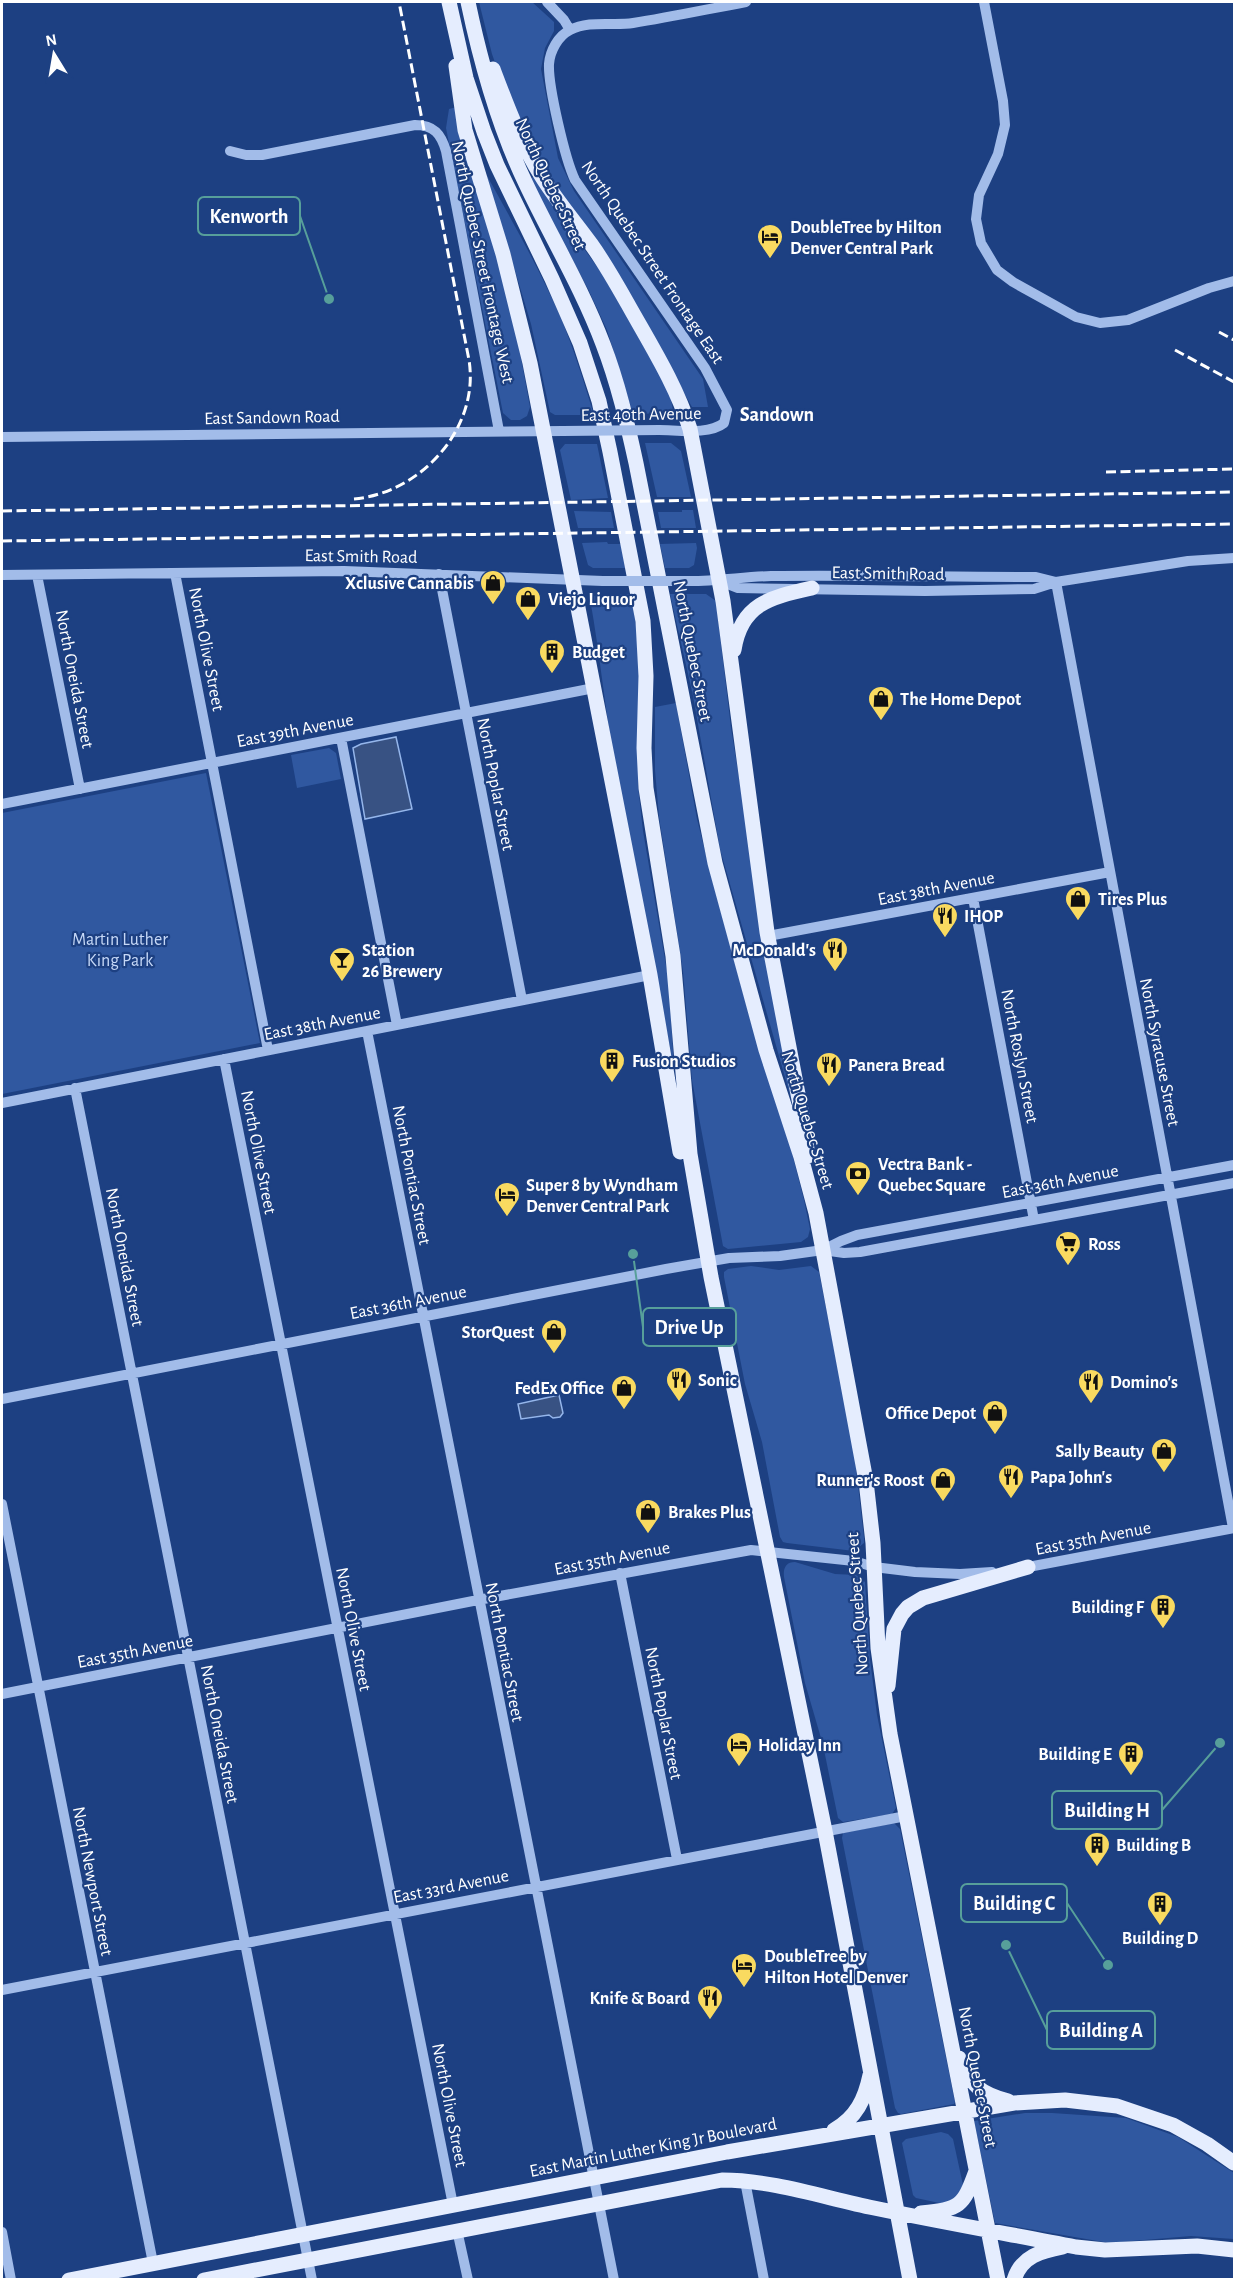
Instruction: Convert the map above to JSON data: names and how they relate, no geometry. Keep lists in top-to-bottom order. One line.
{"streets":{"main road":["North Quebec Street","East Martin Luther King Jr Boulevard"],"street":["North Quebec Street Frontage West","North Quebec Street Frontage East","East 40th Avenue","East Sandown Road","East Smith Road","North Olive Street","North Oneida Street","East 39th Avenue","North Poplar Street","East 38th Avenue","North Syracuse Street","North Roslyn Street","North Pontiac Street","East 36th Avenue","East 35th Avenue","North Newport Street","East 33rd Avenue"]},"crossings":[["North Quebec Street","East 36th Avenue"],["North Quebec Street","East 35th Avenue"],["North Quebec Street","East 33rd Avenue"],["North Quebec Street","East Martin Luther King Jr Boulevard"],["North Quebec Street Frontage West","East Sandown Road"],["North Quebec Street Frontage East","East 40th Avenue"],["East 40th Avenue","East Sandown Road"],["East Smith Road","North Olive Street"],["East Smith Road","North Oneida Street"],["East Smith Road","North Poplar Street"],["East Smith Road","North Syracuse Street"],["North Olive Street","East 39th Avenue"],["North Olive Street","East 38th Avenue"],["North Olive Street","East 36th Avenue"],["North Olive Street","East 35th Avenue"],["North Olive Street","East 33rd Avenue"],["North Olive Street","East Martin Luther King Jr Boulevard"],["North Oneida Street","East 39th Avenue"],["North Oneida Street","East 38th Avenue"],["North Oneida Street","East 36th Avenue"],["North Oneida Street","East 35th Avenue"],["North Oneida Street","East 33rd Avenue"],["North Oneida Street","East Martin Luther King Jr Boulevard"],["East 39th Avenue","North Poplar Street"],["North Poplar Street","East 38th Avenue"],["North Poplar Street","East 35th Avenue"],["North Poplar Street","East 33rd Avenue"],["East 38th Avenue","North Syracuse Street"],["East 38th Avenue","North Roslyn Street"],["East 38th Avenue","North Pontiac Street"],["North Syracuse Street","East 36th Avenue"],["North Syracuse Street","East 35th Avenue"],["North Roslyn Street","East 36th Avenue"],["North Pontiac Street","East 36th Avenue"],["North Pontiac Street","East 35th Avenue"],["North Pontiac Street","East 33rd Avenue"],["North Pontiac Street","East Martin Luther King Jr Boulevard"],["East 35th Avenue","North Newport Street"],["North Newport Street","East 33rd Avenue"],["North Newport Street","East Martin Luther King Jr Boulevard"]],"districts":["Sandown"],"parks":["Martin Luther King Park"],"places":{"hotel":["DoubleTree by Hilton Denver Central Park","Super 8 by Wyndham Denver Central Park","Holiday Inn","DoubleTree by Hilton Hotel Denver"],"other":["Kenworth","Drive Up","Building H","Building A","Building C"],"shop":["Xclusive Cannabis","Viejo Liquor","The Home Depot","Tires Plus","StorQuest","FedEx Office","Office Depot","Sally Beauty","Runner's Roost","Brakes Plus"],"building":["Budget","Fusion Studios","Building F","Building E","Building B","Building D"],"restaurant":["IHOP","McDonald's","Panera Bread","Sonic","Domino's","Papa John's","Knife & Board"],"bar":["Station 26 Brewery"],"bank":["Vectra Bank - Quebec Square"],"supermarket":["Ross"]},"north":"top"}
